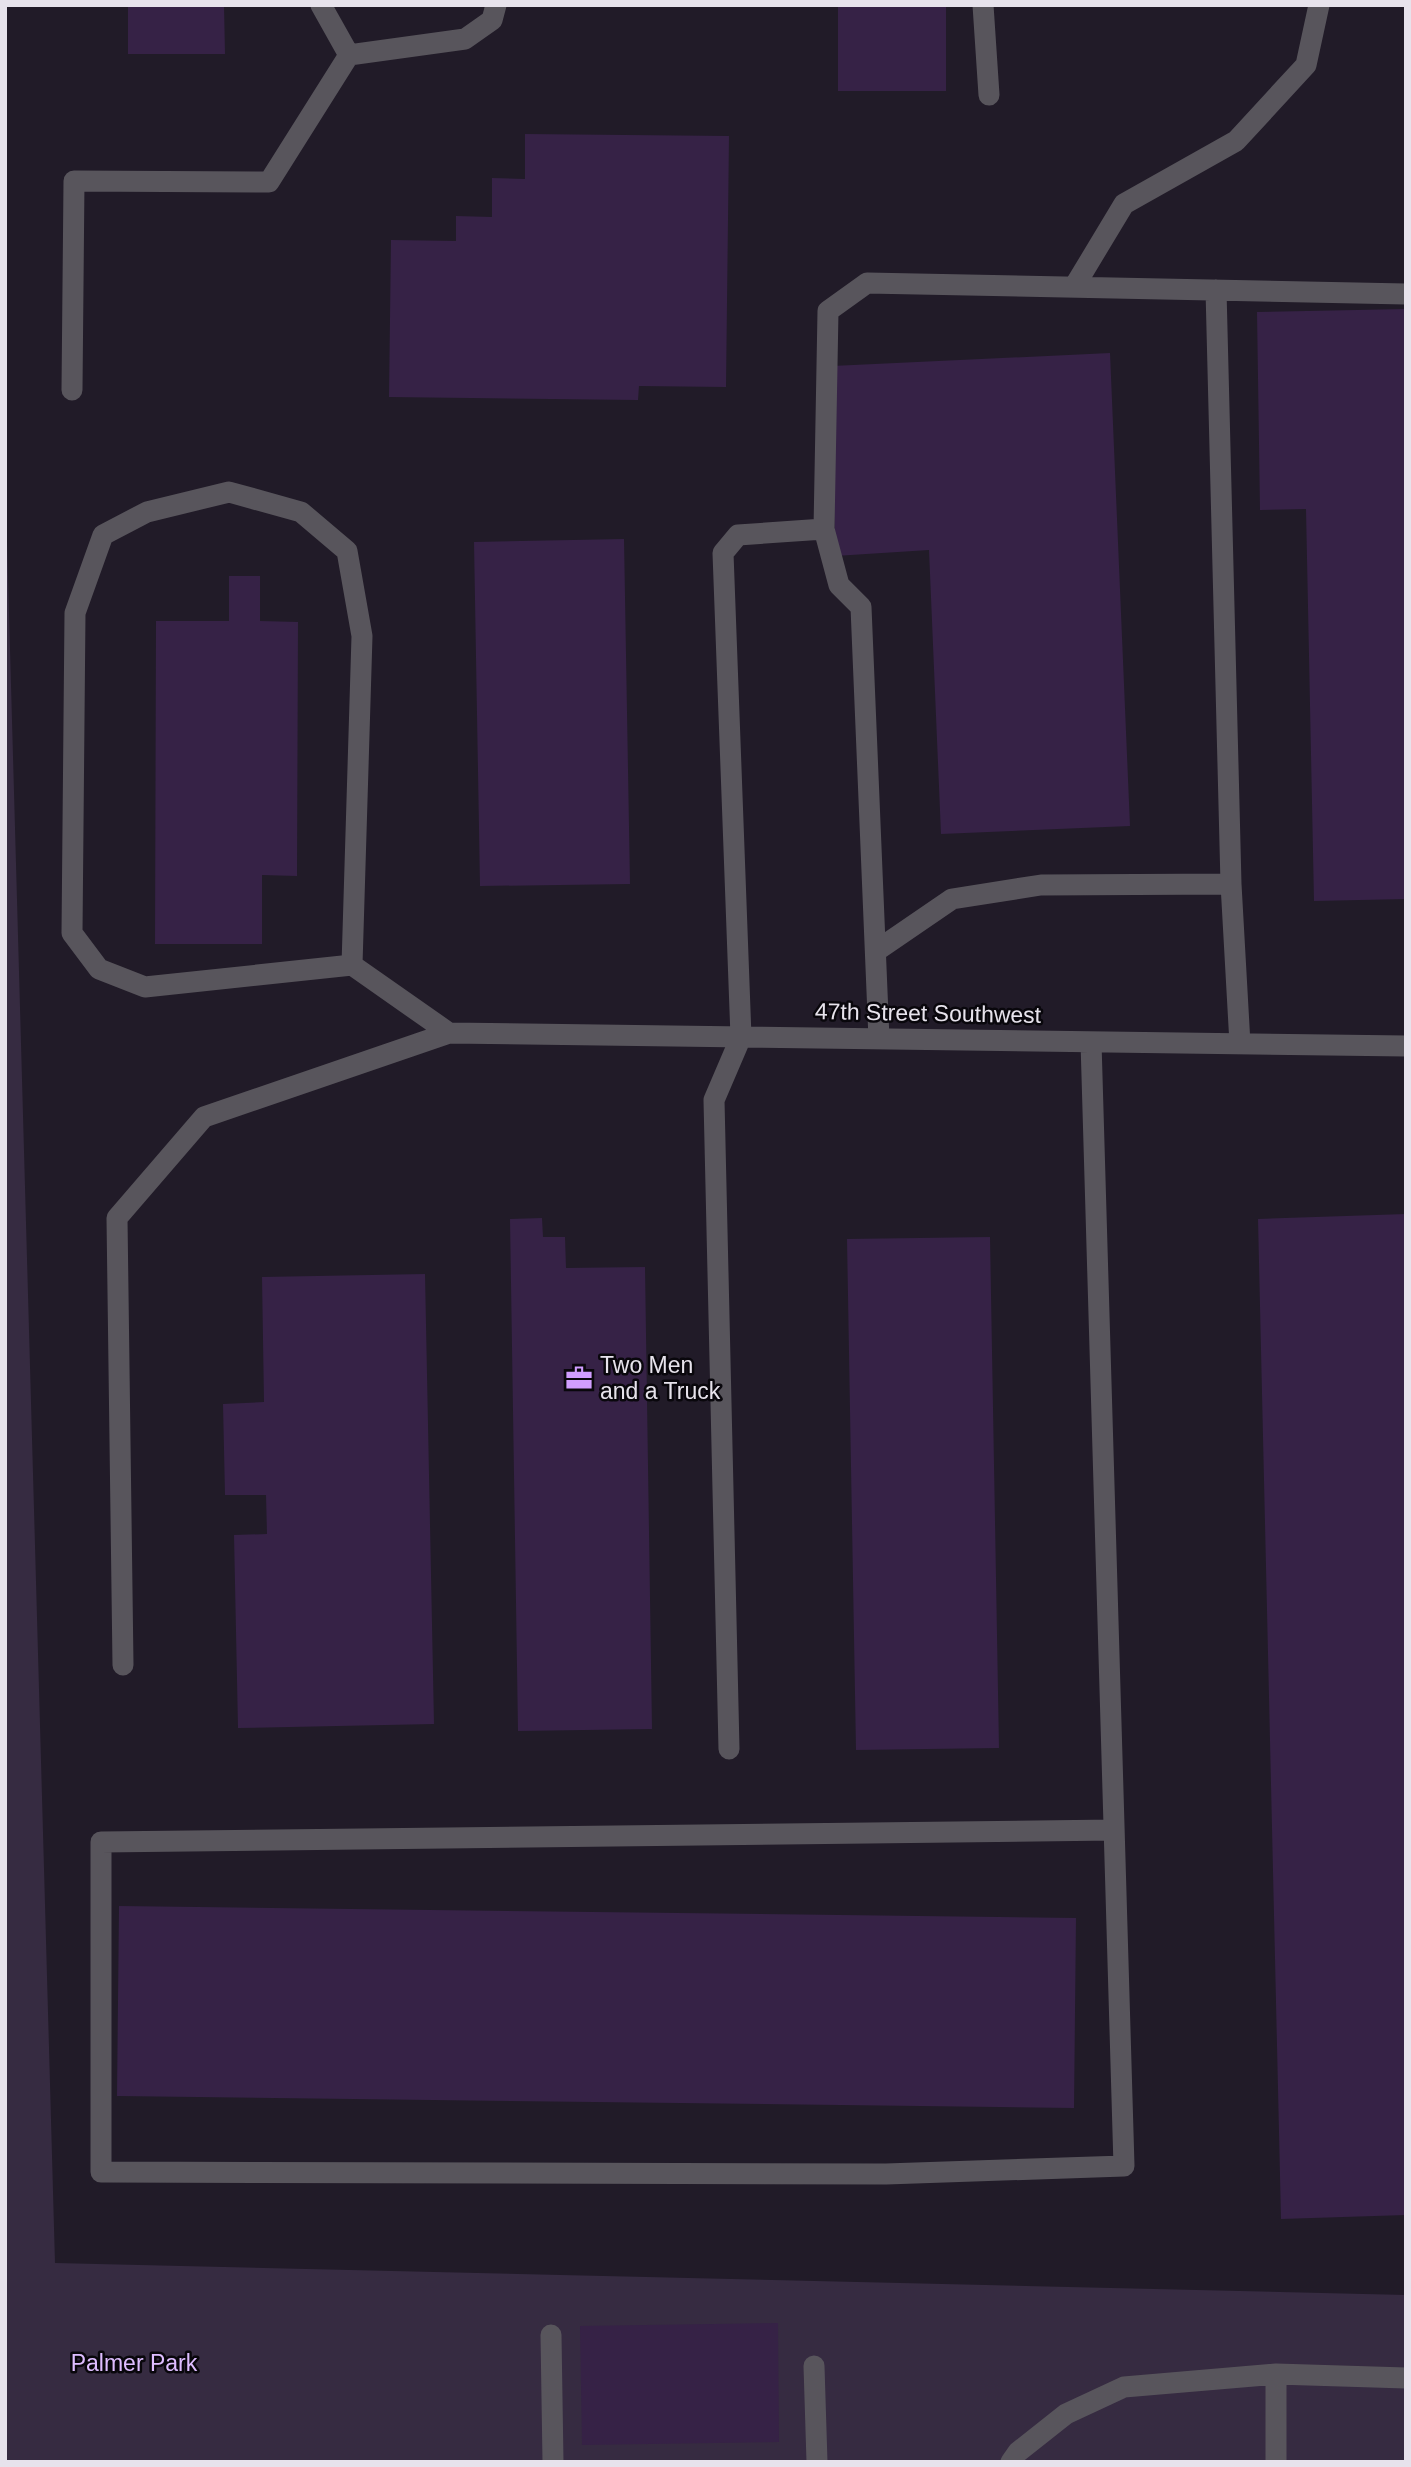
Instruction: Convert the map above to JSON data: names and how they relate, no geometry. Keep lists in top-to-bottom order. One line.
{"streets":{"street":["47th Street Southwest"]},"parks":["Palmer Park"],"places":{"office":["Two Men and a Truck"]}}
